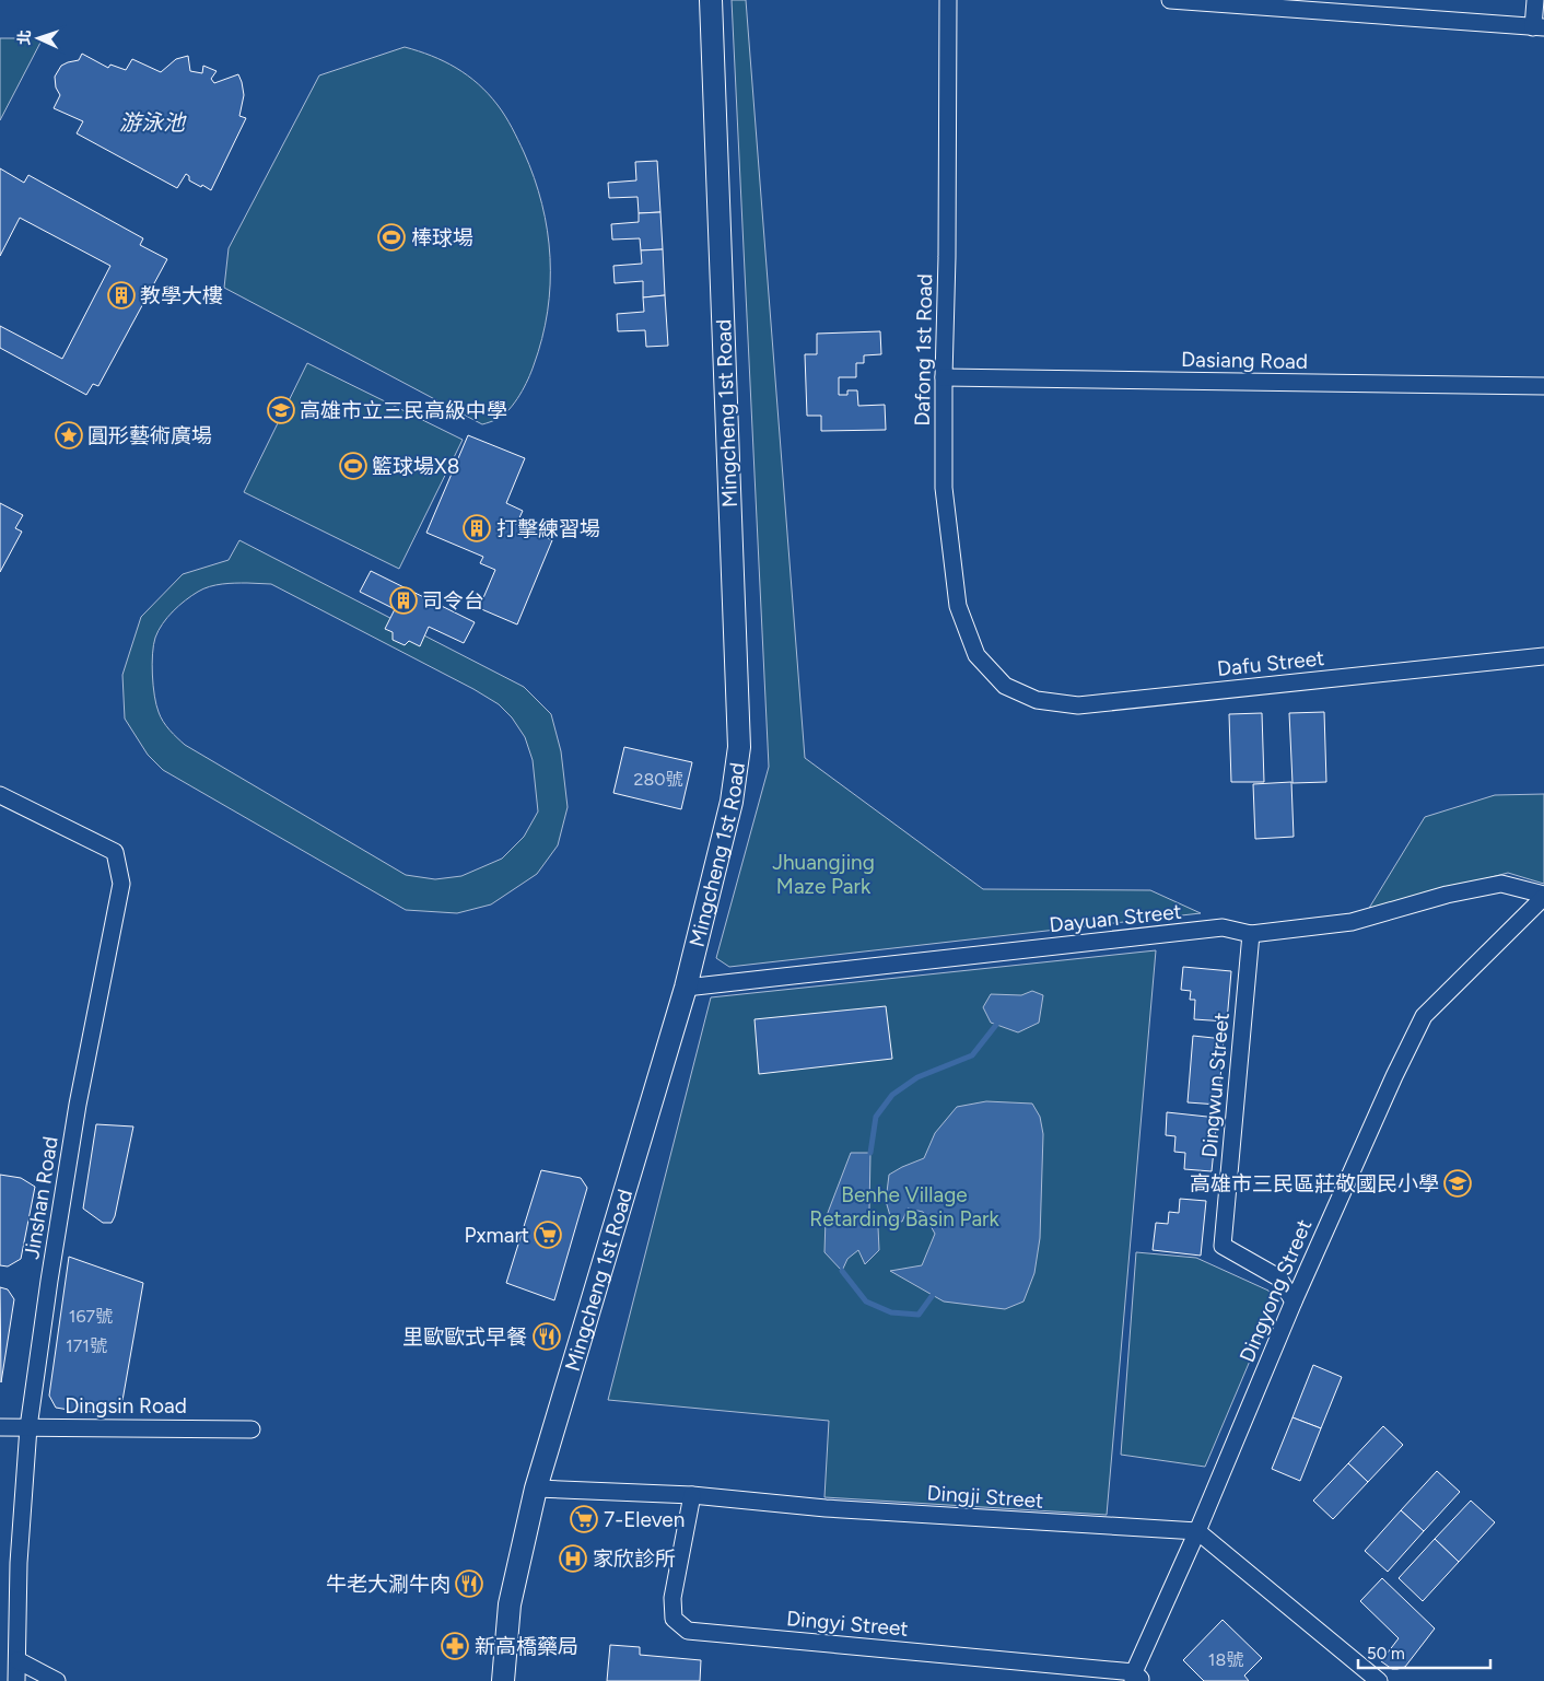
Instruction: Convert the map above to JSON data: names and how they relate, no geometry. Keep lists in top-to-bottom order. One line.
{"streets":{"street":["Dafong 1st Road","Dasiang Road","Mingcheng 1st Road","Dafu Street","Dayuan Street","Dingwun Street","Jinshan Road","Dingyong Street","Dingsin Road","Dingji Street","Dingyi Street"]},"crossings":[["Dafong 1st Road","Dasiang Road"],["Dafong 1st Road","Dafu Street"],["Mingcheng 1st Road","Dayuan Street"],["Mingcheng 1st Road","Dingji Street"],["Dayuan Street","Dingwun Street"],["Dayuan Street","Dingyong Street"],["Dingwun Street","Dingyong Street"],["Jinshan Road","Dingsin Road"],["Dingyong Street","Dingji Street"],["Dingyong Street","Dingyi Street"],["Dingji Street","Dingyi Street"]],"water":["游泳池"],"parks":["Jhuangjing Maze Park","Benhe Village Retarding Basin Park"],"places":{"sports":["棒球場","籃球場X8"],"building":["教學大樓","打擊練習場","司令台"],"school or university":["高雄市立三民高級中學","高雄市三民區莊敬國民小學"],"place":["圓形藝術廣場"],"supermarket":["Pxmart","7-Eleven"],"restaurant":["里歐歐式早餐","牛老大涮牛肉"],"hospital":["家欣診所"],"pharmacy":["新高橋藥局"]},"house_numbers":["280號","167號","171號","18號"],"scale_bar":"50 m","north":"left"}
